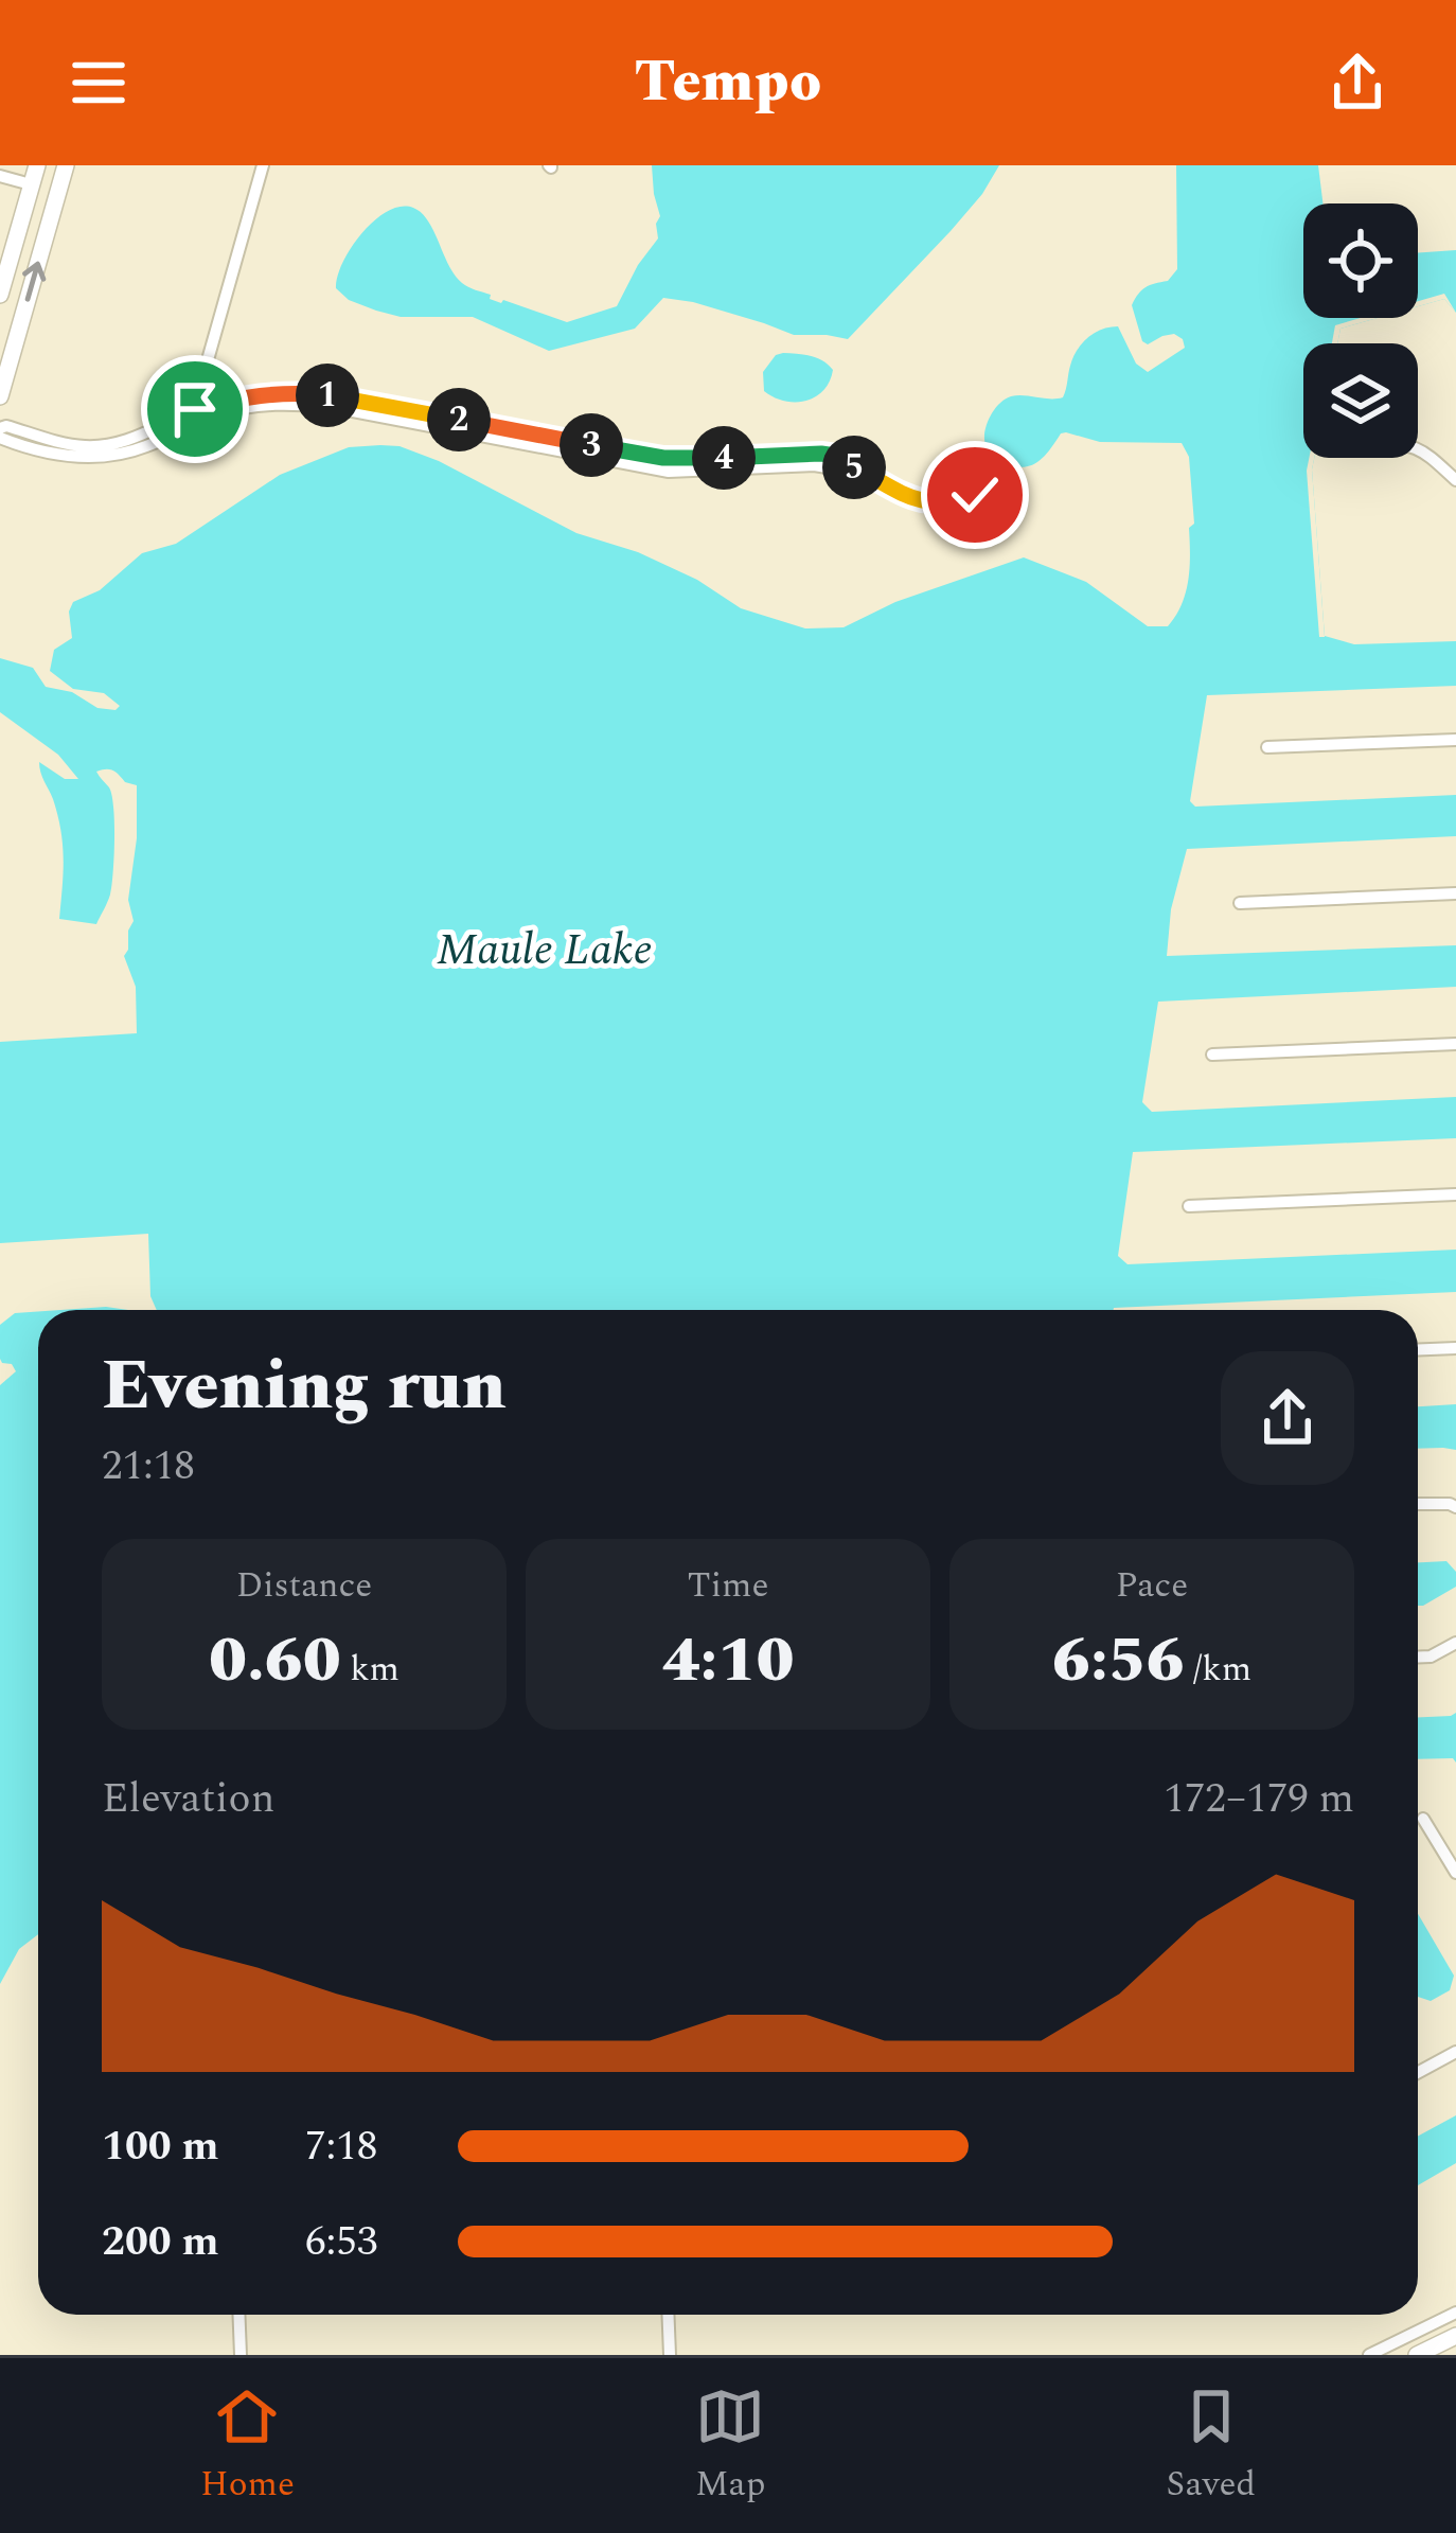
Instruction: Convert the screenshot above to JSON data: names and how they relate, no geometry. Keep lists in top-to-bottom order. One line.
{"water":["Maule Lake"],"page":{"header":"Tempo","pins":["1","2","3","4","5"],"heading":["Evening run","21:18"],"stats":[["Distance","0.60 km"],["Time","4:10"],["Pace","6:56 /km"]],"chart":["Elevation","172–179 m"],"list":[{"name":"100 m","note":"7:18"},{"name":"200 m","note":"6:53"}],"tabs":["Home","Map","Saved"]}}
